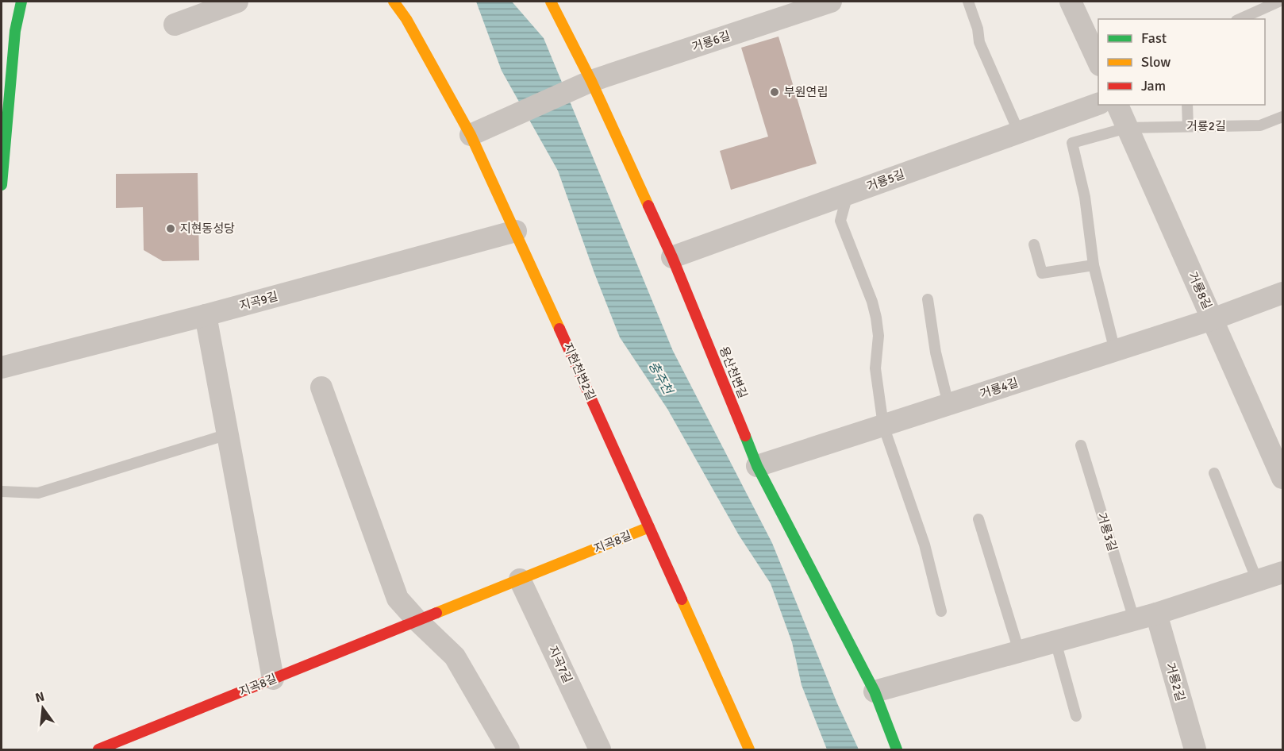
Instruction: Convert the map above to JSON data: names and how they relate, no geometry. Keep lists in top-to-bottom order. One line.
{"streets":{"street":["거룡6길","거룡2길","거룡5길","거룡8길","지곡9길","지현천변2길","용산천변길","거룡4길","지곡8길","지곡7길"],"lane":["거룡3길"]},"crossings":[["거룡6길","지현천변2길"],["거룡6길","용산천변길"],["거룡2길","거룡8길"],["거룡5길","용산천변길"],["거룡8길","거룡4길"],["지곡9길","지현천변2길"],["지현천변2길","지곡8길"],["용산천변길","거룡4길"],["지곡8길","지곡7길"]],"water":["충주천"],"places":["부원연립","지현동성당"],"legend":["Fast","Slow","Jam"],"north":"top"}
